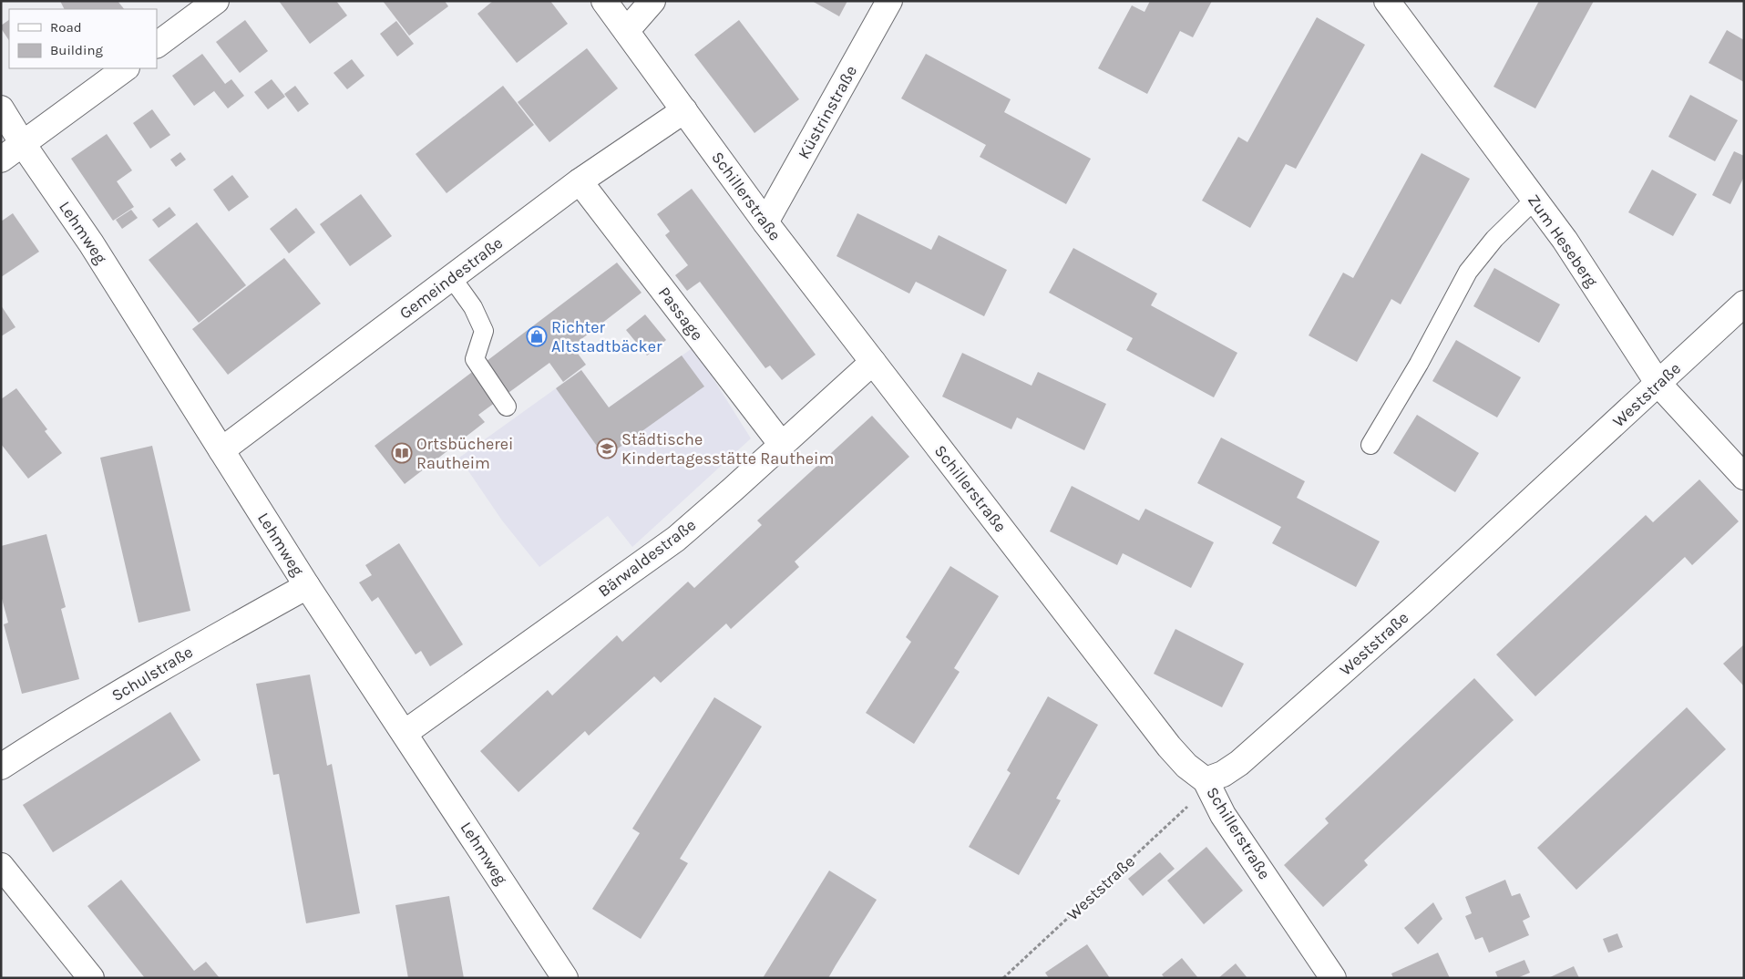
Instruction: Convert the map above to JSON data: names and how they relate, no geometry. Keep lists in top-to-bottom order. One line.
{"streets":{"street":["Küstrinstraße","Schillerstraße","Lehmweg","Zum Heseberg","Gemeindestraße","Passage","Weststraße","Bärwaldestraße","Schulstraße"]},"crossings":[["Küstrinstraße","Schillerstraße"],["Schillerstraße","Gemeindestraße"],["Schillerstraße","Weststraße"],["Schillerstraße","Bärwaldestraße"],["Lehmweg","Gemeindestraße"],["Lehmweg","Bärwaldestraße"],["Lehmweg","Schulstraße"],["Zum Heseberg","Weststraße"],["Gemeindestraße","Passage"],["Passage","Bärwaldestraße"]],"places":{"shop":["Richter Altstadtbäcker"],"school or university":["Städtische Kindertagesstätte Rautheim"],"library":["Ortsbücherei Rautheim"]},"legend":["Road","Building"]}
